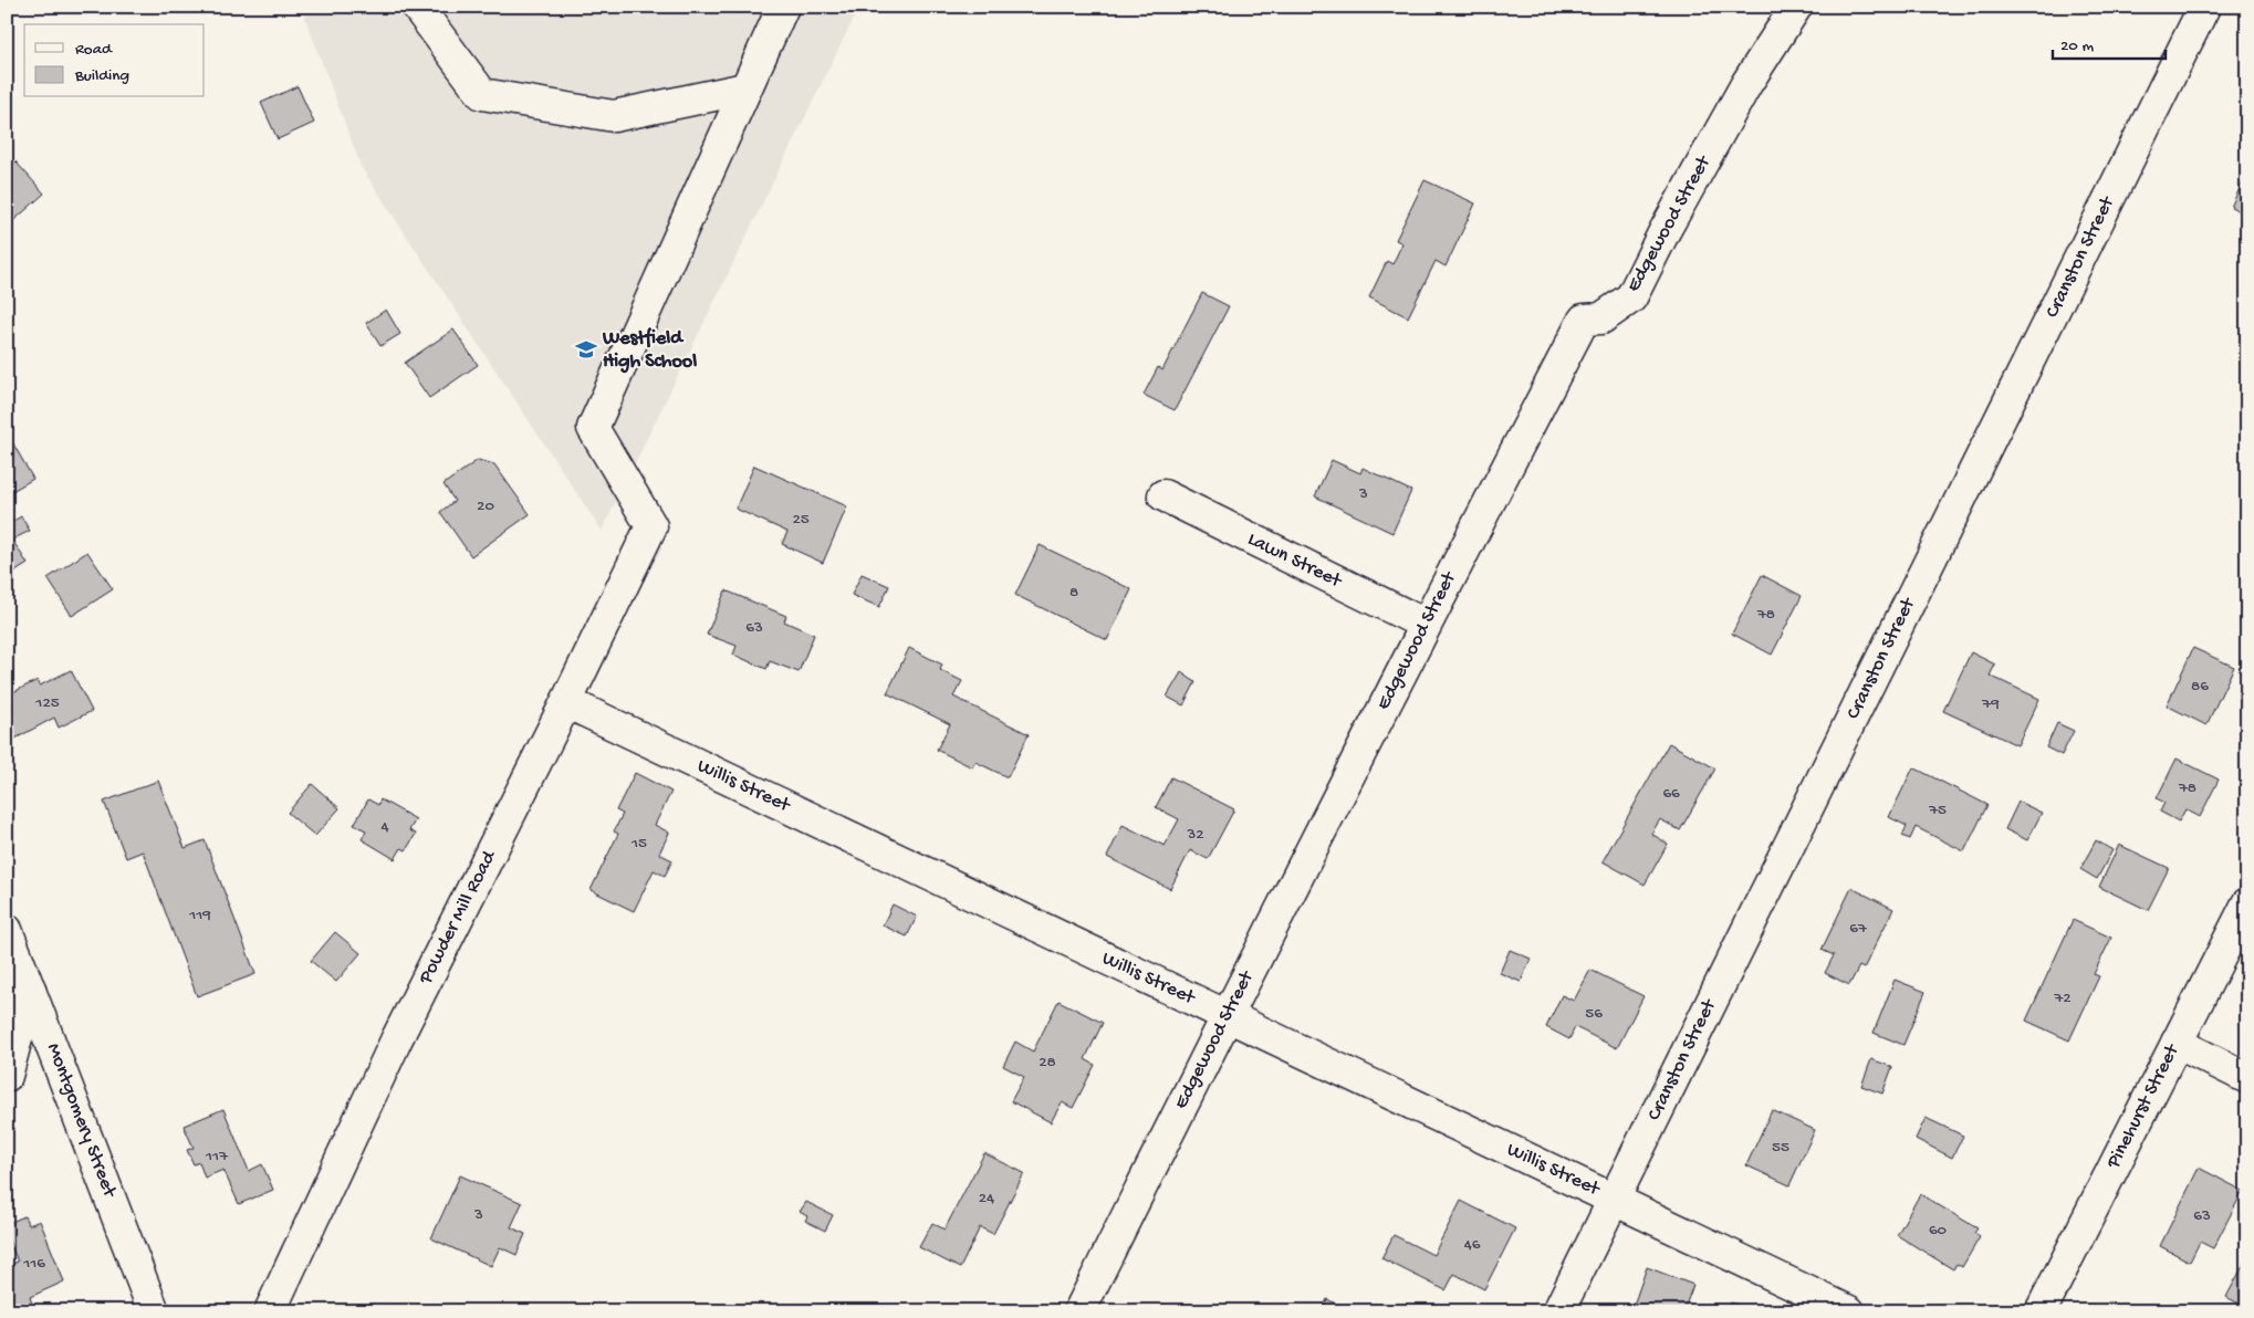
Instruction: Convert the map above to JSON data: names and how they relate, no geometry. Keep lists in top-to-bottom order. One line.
{"streets":{"street":["Edgewood Street","Cranston Street","Lawn Street","Willis Street","Powder Mill Road","Pinehurst Street","Montgomery Street"]},"crossings":[["Edgewood Street","Lawn Street"],["Edgewood Street","Willis Street"],["Cranston Street","Willis Street"],["Willis Street","Powder Mill Road"]],"places":{"school or university":["Westfield High School"]},"house_numbers":["3","20","25","8","78","63","86","125","79","78","66","75","4","32","15","119","67","72","56","28","55","117","24","3","63","60","46","116"],"legend":["Road","Building"],"scale_bar":"20 m"}
